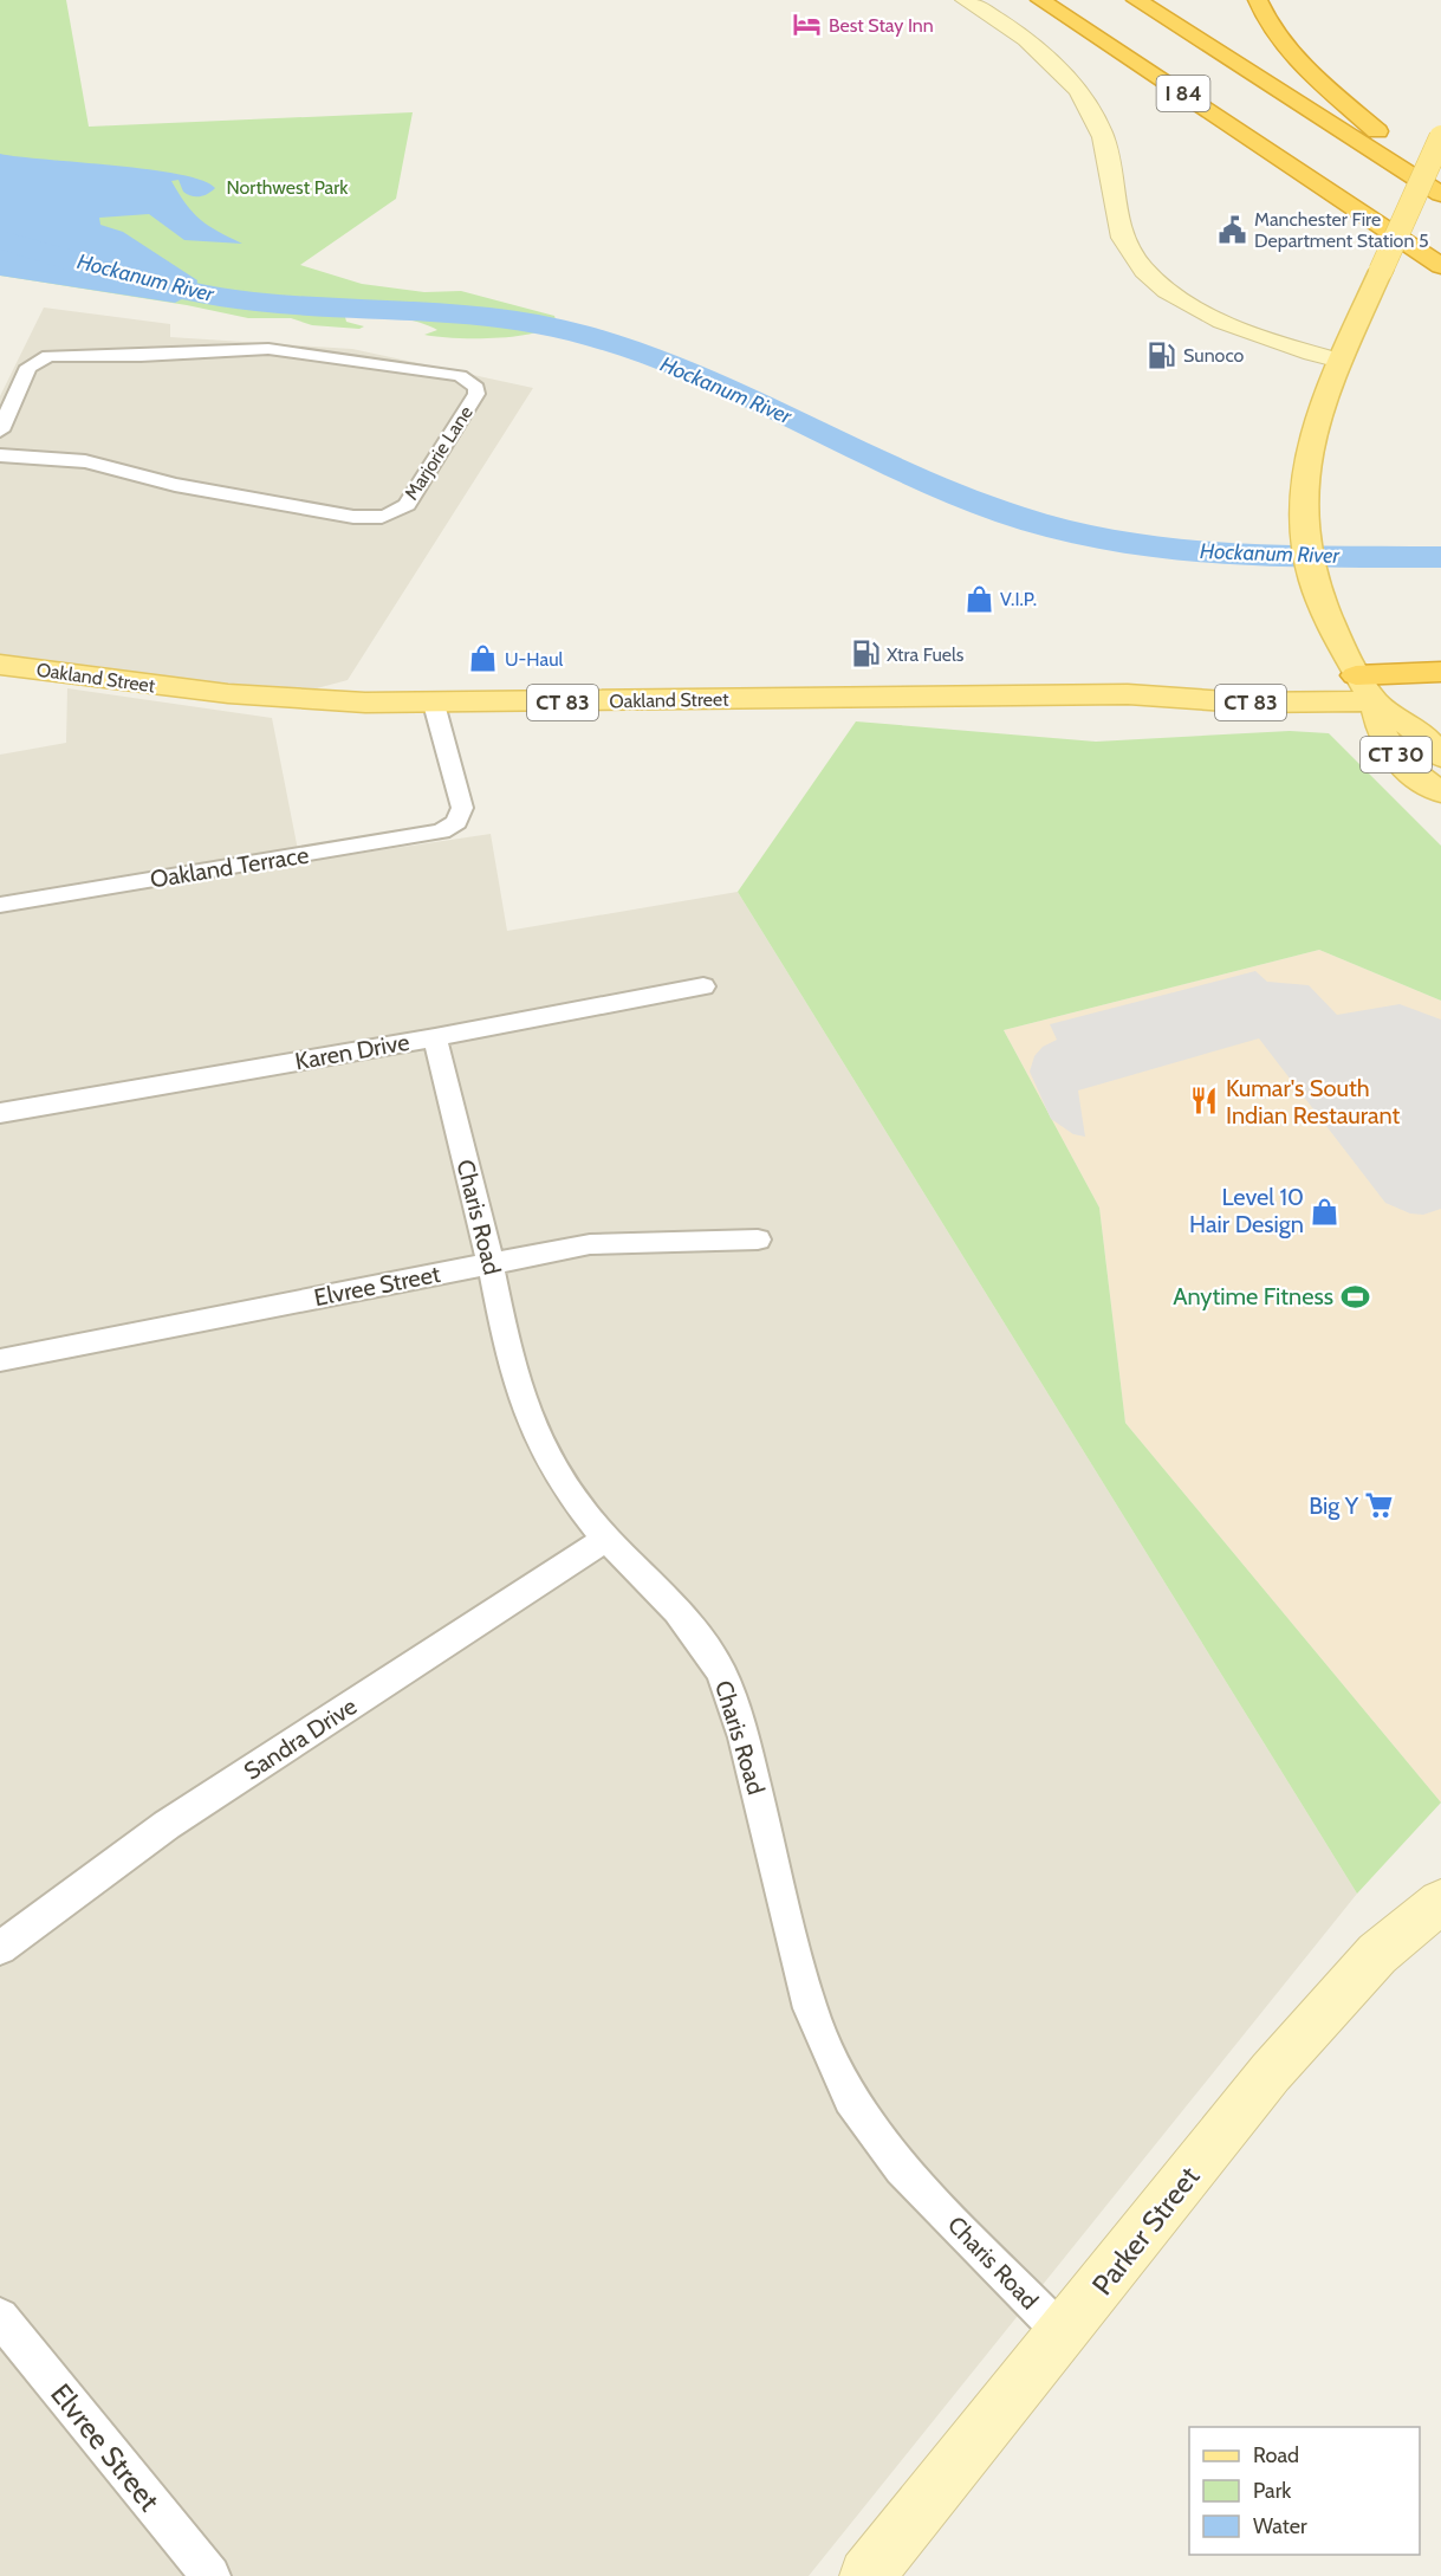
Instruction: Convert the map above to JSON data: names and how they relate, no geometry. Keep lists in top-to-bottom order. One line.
{"streets":{"highway":["I 84"],"main road":["Oakland Street","CT 83","CT 30"],"street":["Marjorie Lane","Oakland Terrace","Karen Drive","Charis Road","Elvree Street","Sandra Drive","Parker Street"]},"crossings":[["Oakland Street","CT 30"],["Oakland Street","Oakland Terrace"],["Karen Drive","Charis Road"],["Charis Road","Elvree Street"],["Charis Road","Sandra Drive"],["Charis Road","Parker Street"]],"water":["Hockanum River"],"parks":["Northwest Park"],"places":{"hotel":["Best Stay Inn"],"public building":["Manchester Fire Department Station 5"],"fuel station":["Sunoco","Xtra Fuels"],"shop":["V.I.P.","U-Haul","Level 10 Hair Design"],"restaurant":["Kumar's South Indian Restaurant"],"sports":["Anytime Fitness"],"supermarket":["Big Y"]},"legend":["Road","Park","Water"]}
